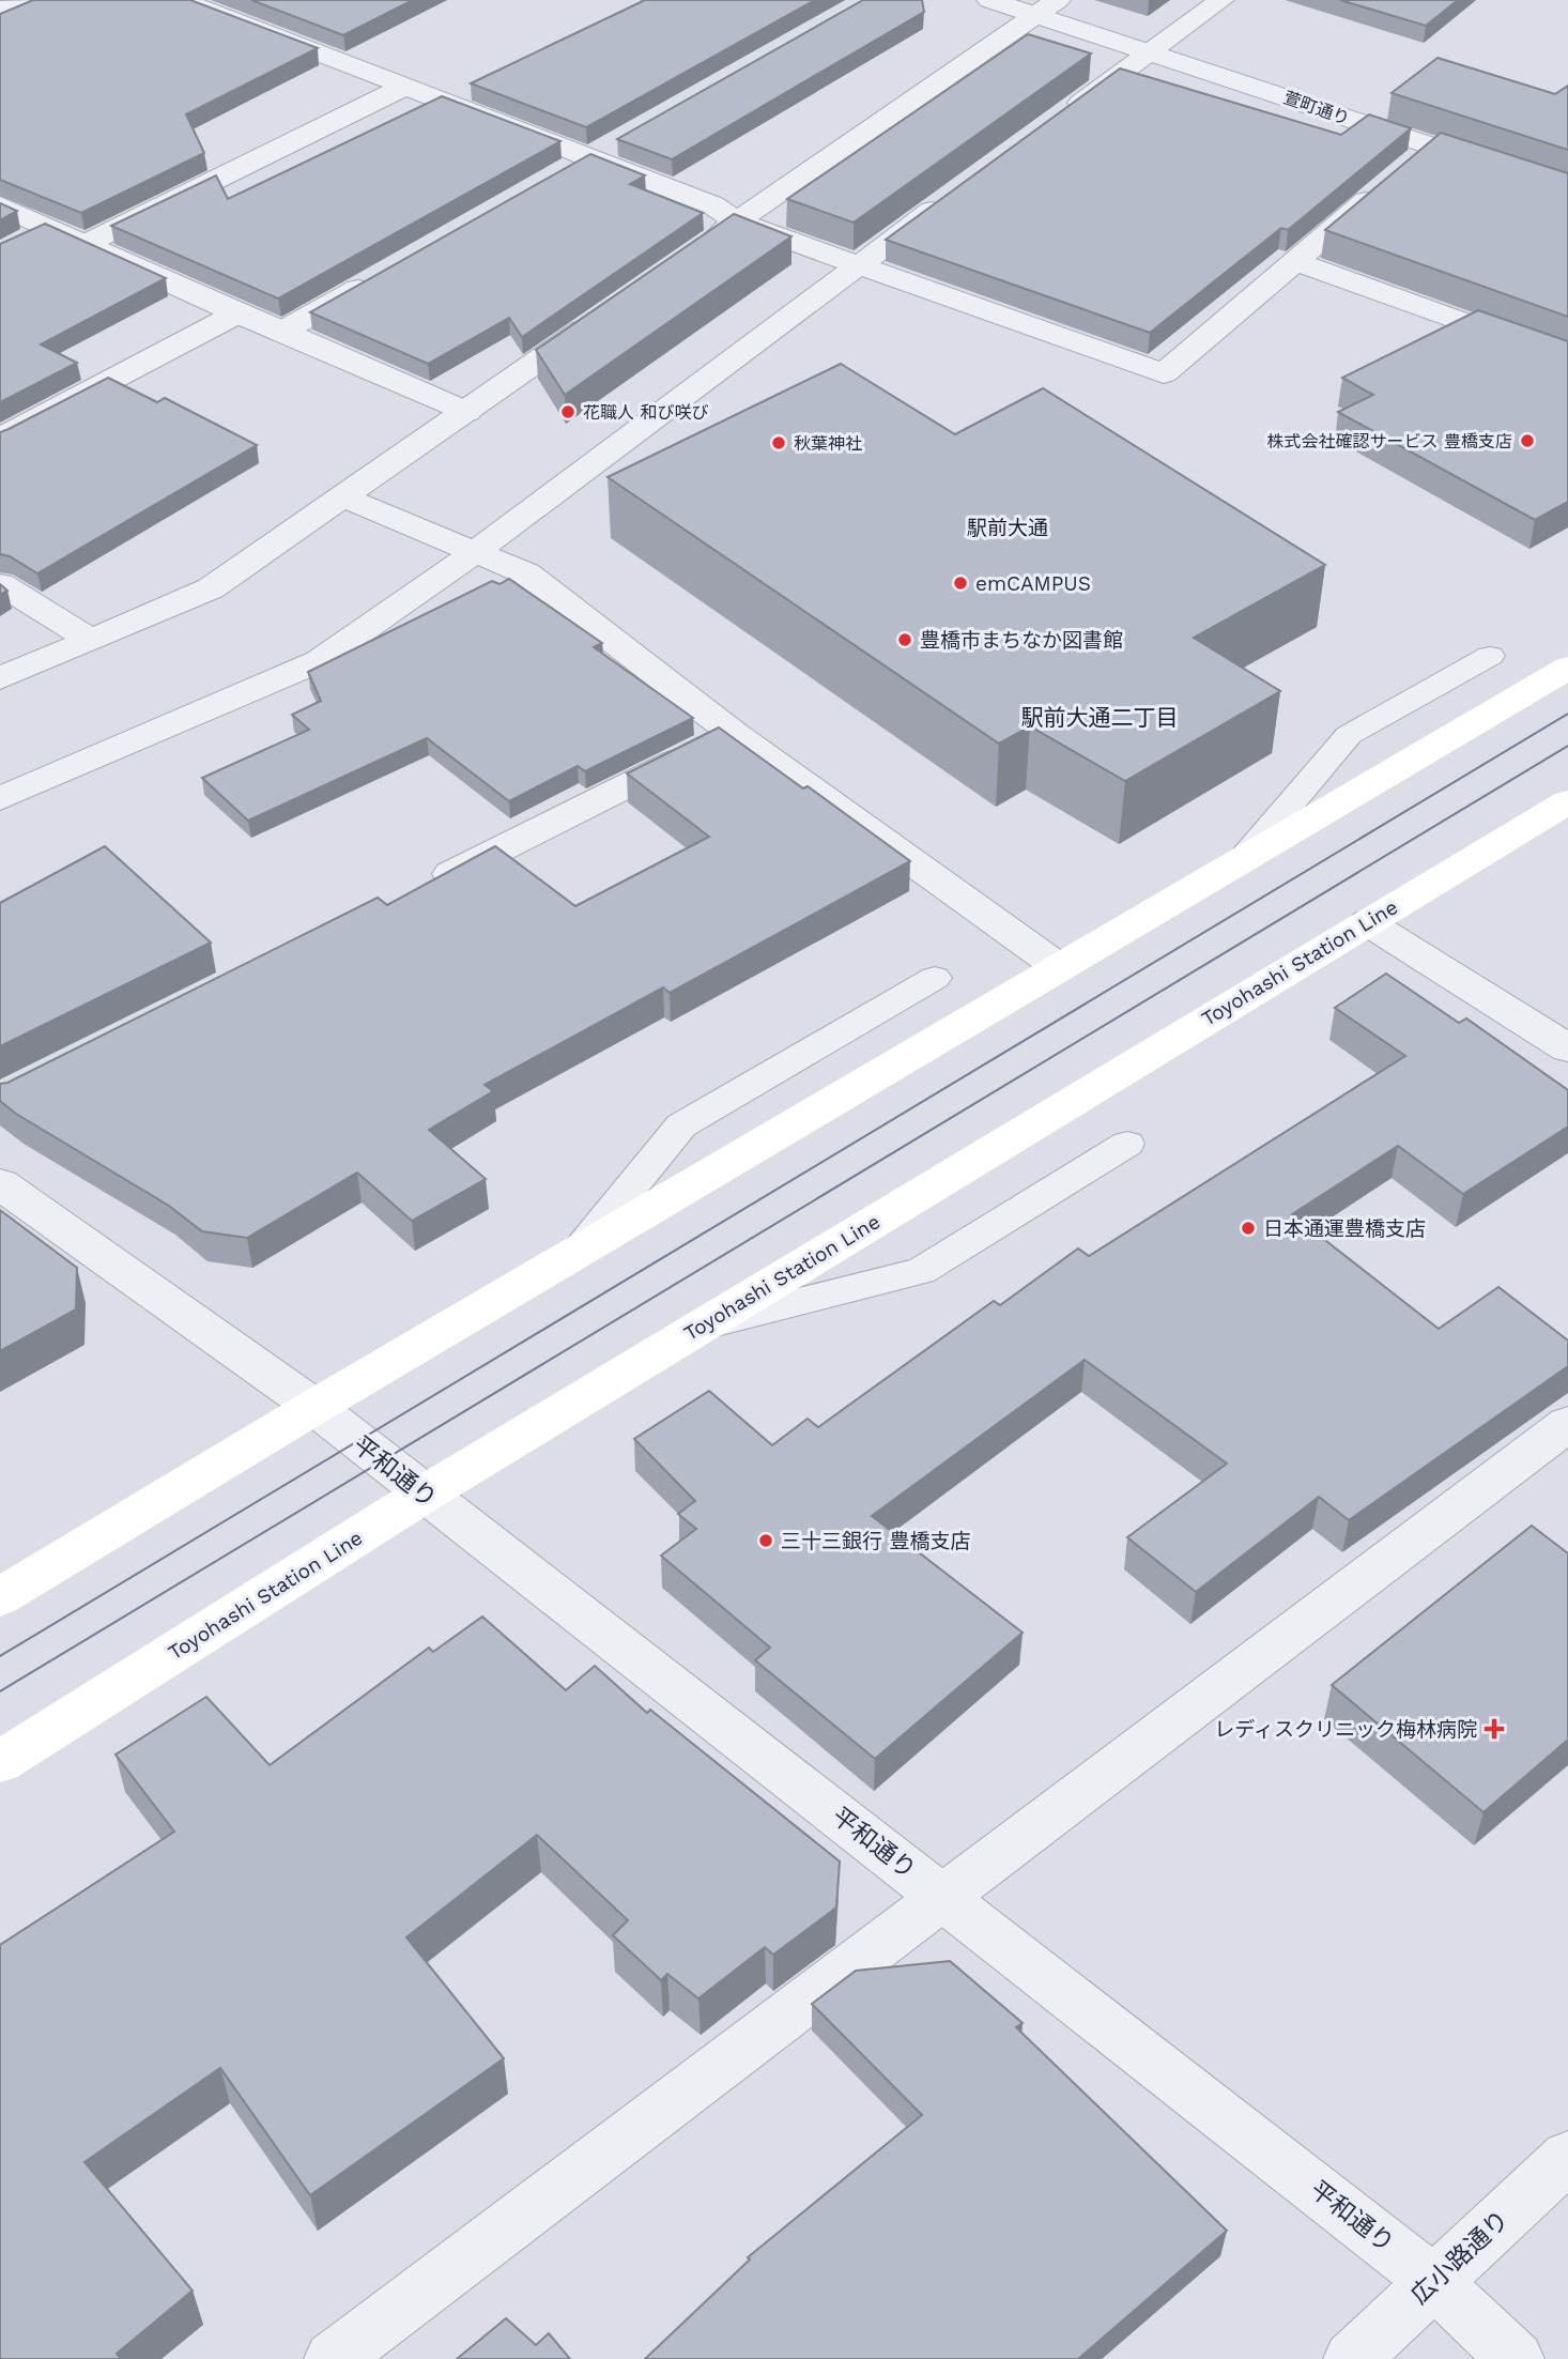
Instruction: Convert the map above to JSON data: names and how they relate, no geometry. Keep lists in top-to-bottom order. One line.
{"streets":{"main road":["Toyohashi Station Line"],"street":["萱町通り","平和通り","広小路通り"]},"crossings":[["Toyohashi Station Line","平和通り"],["平和通り","広小路通り"]],"districts":["駅前大通","駅前大通二丁目"],"places":{"other":["花職人 和び咲び","株式会社確認サービス 豊橋支店","秋葉神社","emCAMPUS","豊橋市まちなか図書館","日本通運豊橋支店","三十三銀行 豊橋支店"],"health":["レディスクリニック梅林病院"]}}
